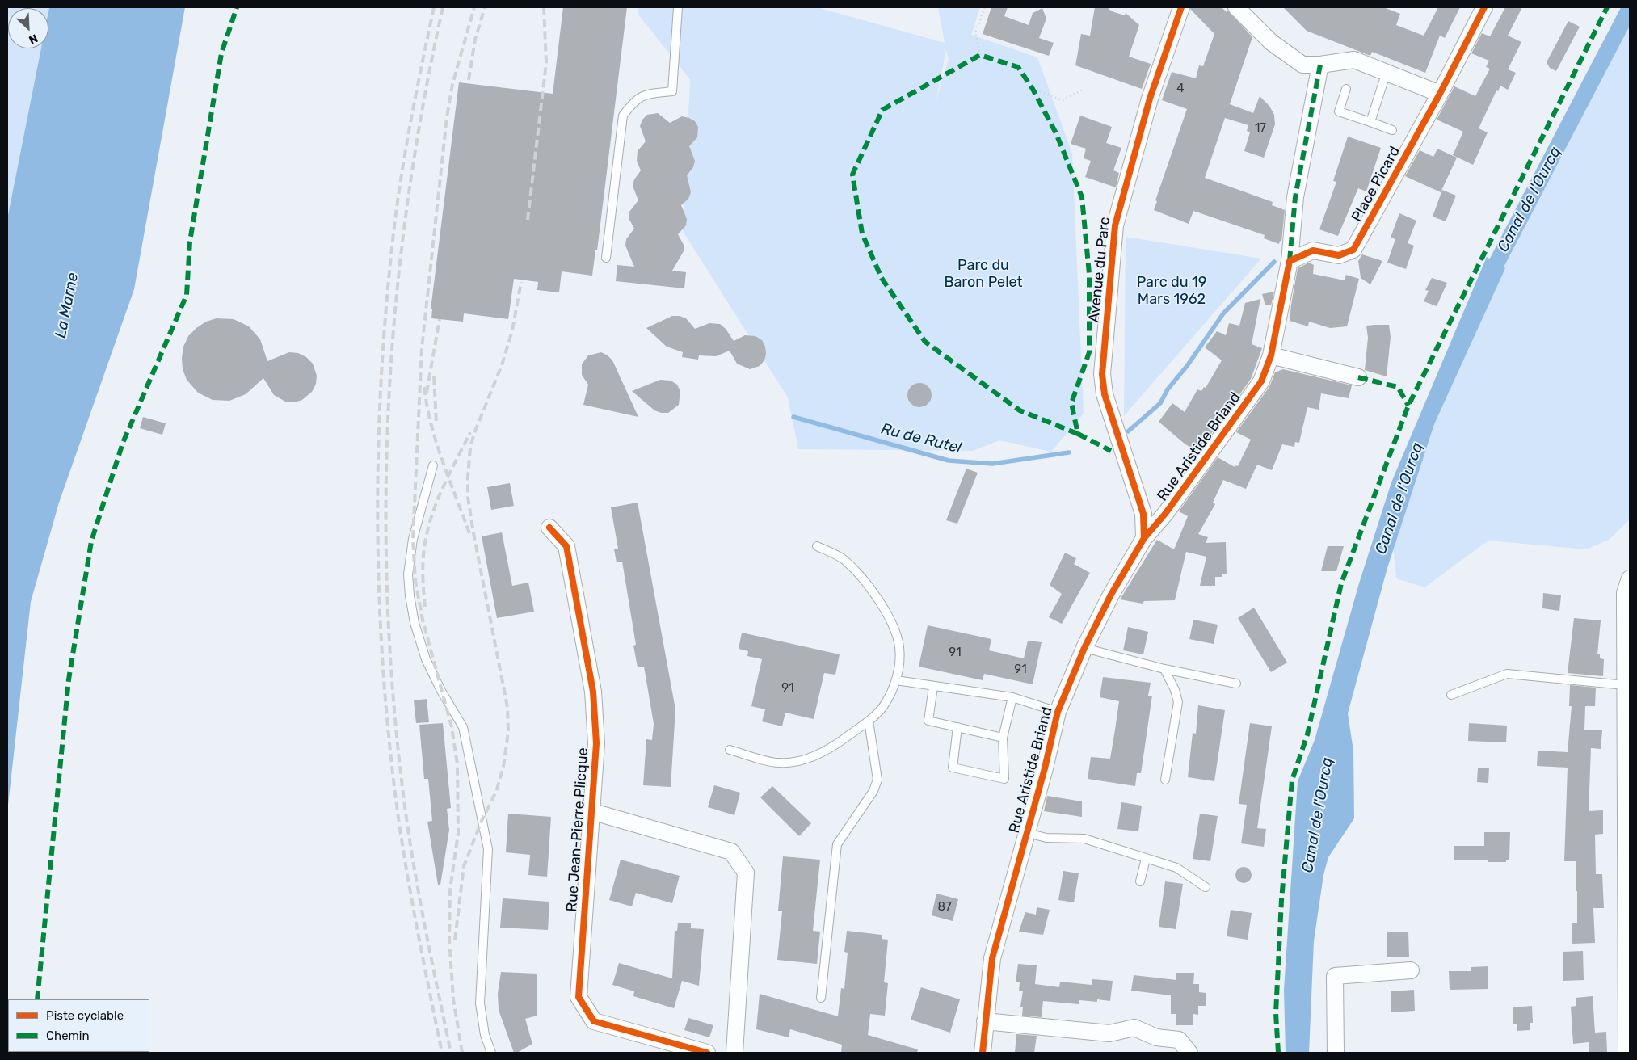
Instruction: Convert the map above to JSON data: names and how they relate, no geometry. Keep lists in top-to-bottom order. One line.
{"streets":{"street":["Place Picard","Avenue du Parc","Rue Aristide Briand","Rue Jean-Pierre Plicque"]},"crossings":[["Place Picard","Rue Aristide Briand"],["Avenue du Parc","Rue Aristide Briand"]],"water":["Canal de l'Ourcq","La Marne","Ru de Rutel"],"parks":["Parc du Baron Pelet","Parc du 19 Mars 1962"],"house_numbers":["4","17","91","91","91","87"],"legend":["Piste cyclable","Chemin"],"north":"bottom right"}
